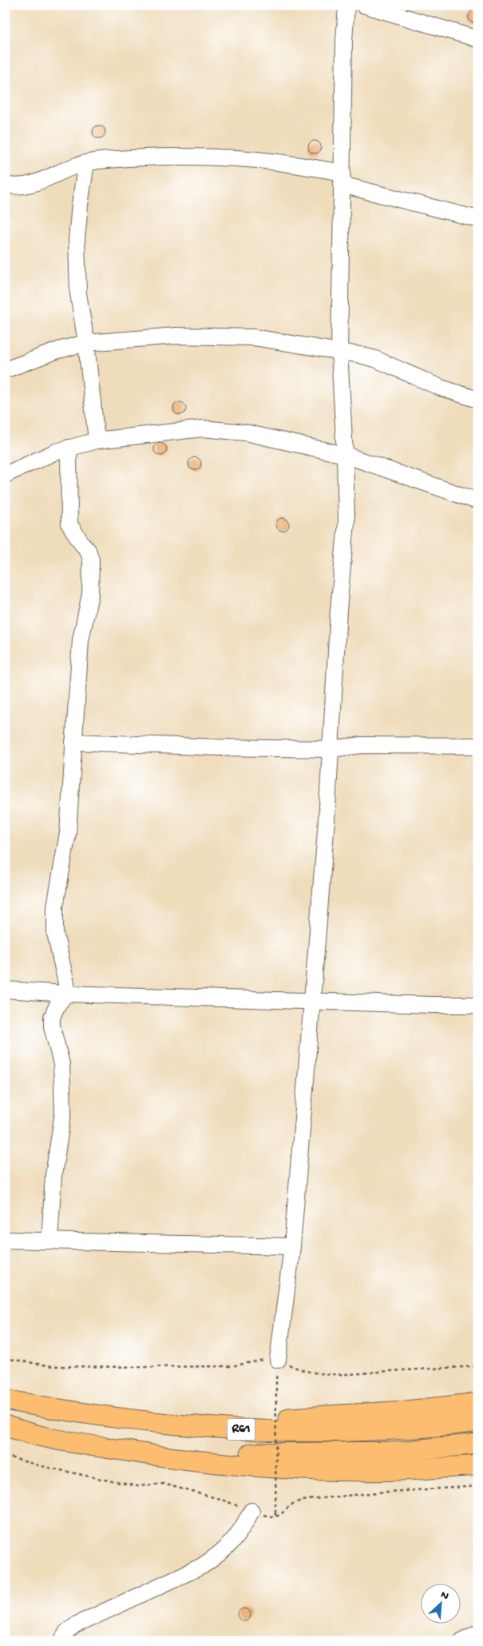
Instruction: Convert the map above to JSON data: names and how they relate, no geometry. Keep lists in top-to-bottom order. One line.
{"streets":{"main road":["R61"]},"north":"top right"}
